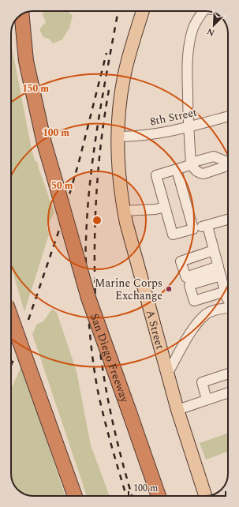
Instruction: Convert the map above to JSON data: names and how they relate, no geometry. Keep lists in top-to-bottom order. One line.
{"streets":{"highway":["San Diego Freeway"],"main road":["A Street"],"street":["8th Street"]},"crossings":[["8th Street","A Street"]],"places":["Marine Corps Exchange"],"scale_bar":"100 m","north":"bottom left","rings":["150 m","100 m","50 m"]}
